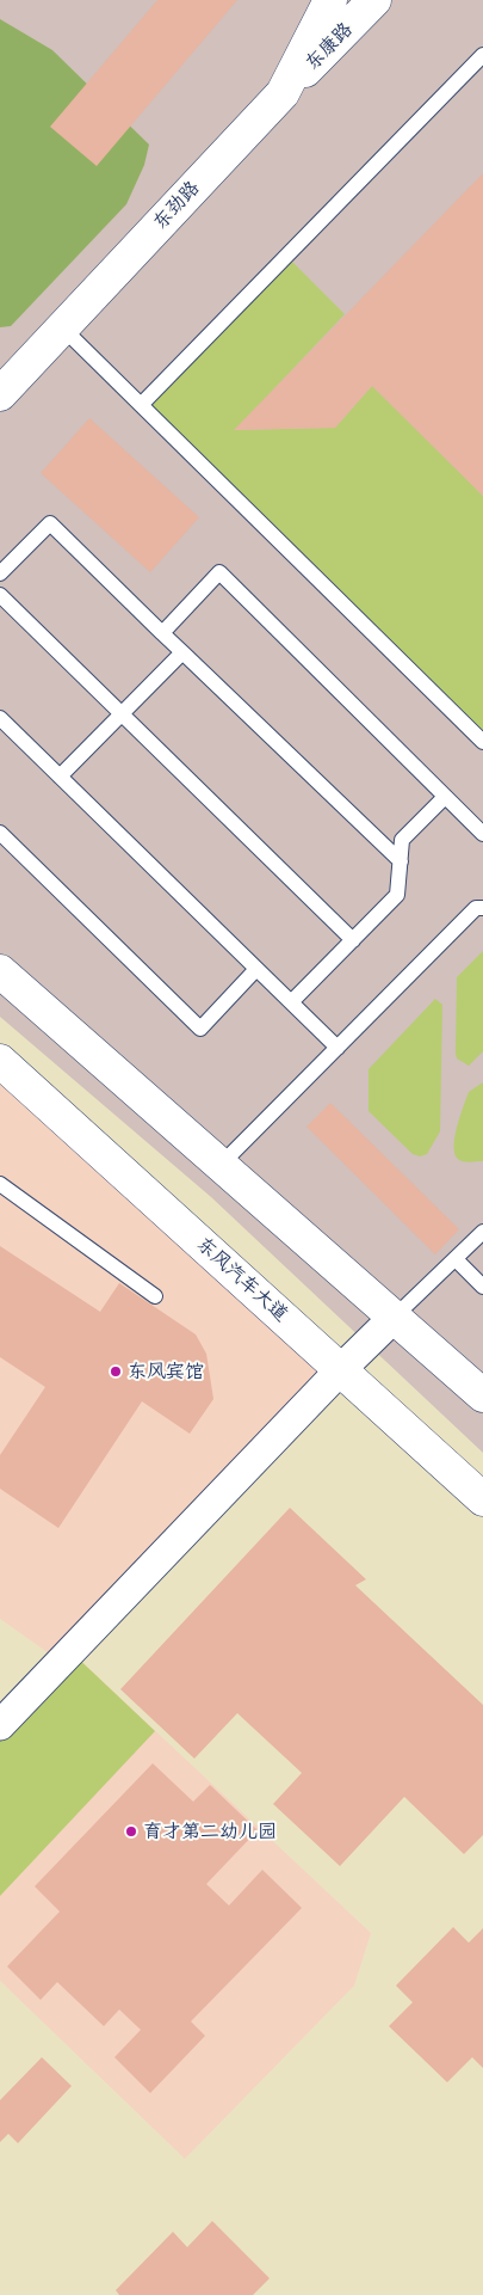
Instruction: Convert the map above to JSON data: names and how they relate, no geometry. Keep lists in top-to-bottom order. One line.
{"streets":{"main road":["东康路","东劲路","东风汽车大道"]},"crossings":[["东康路","东劲路"]],"places":["东风宾馆","育才第二幼儿园"]}
